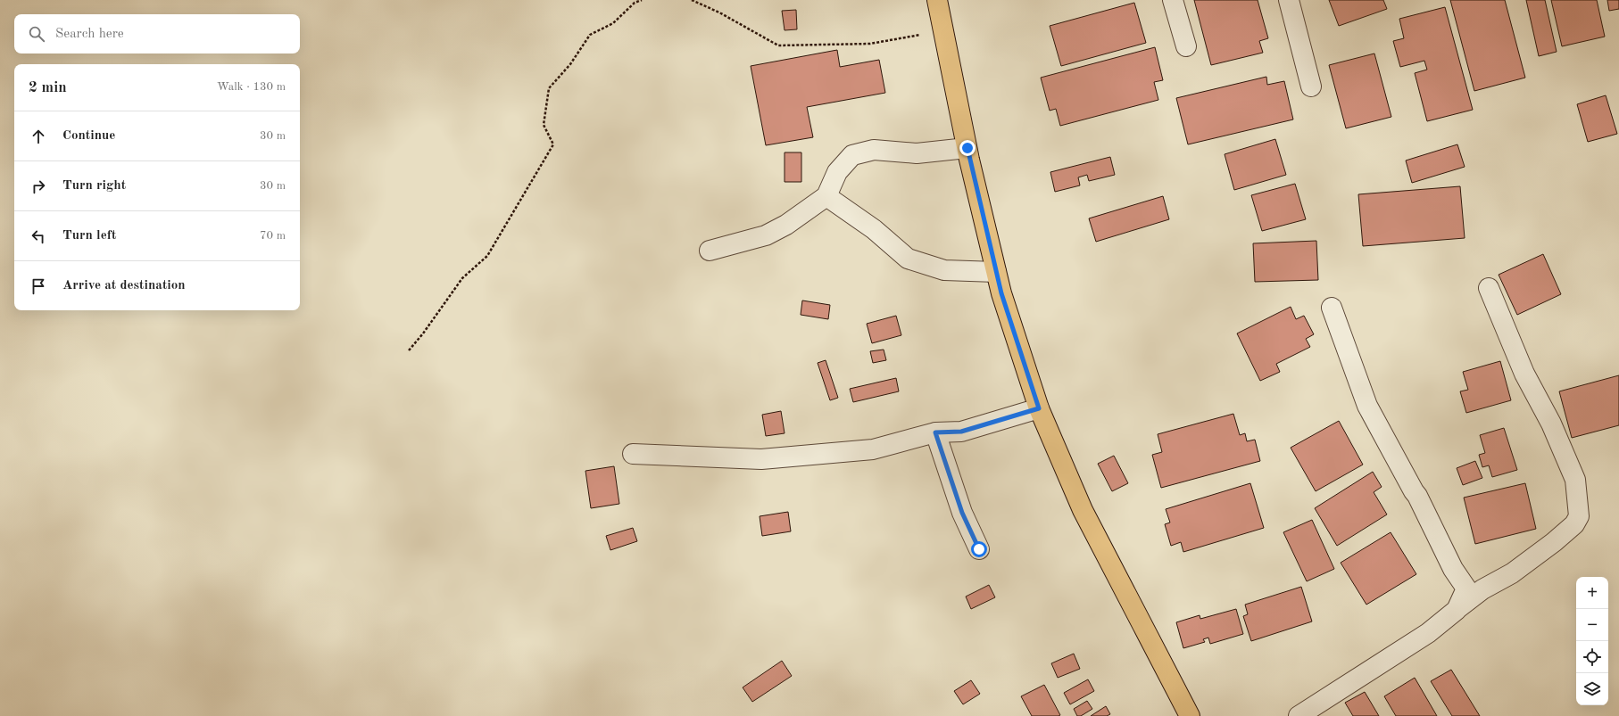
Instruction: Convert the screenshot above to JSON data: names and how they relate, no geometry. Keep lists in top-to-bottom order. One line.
{"page":{"search":"Search here","heading":["2 min","Walk · 130 m"],"list":[["Continue","30 m"],["Turn right","30 m"],["Turn left","70 m"],"Arrive at destination"],"map_buttons":["+","−"]}}
